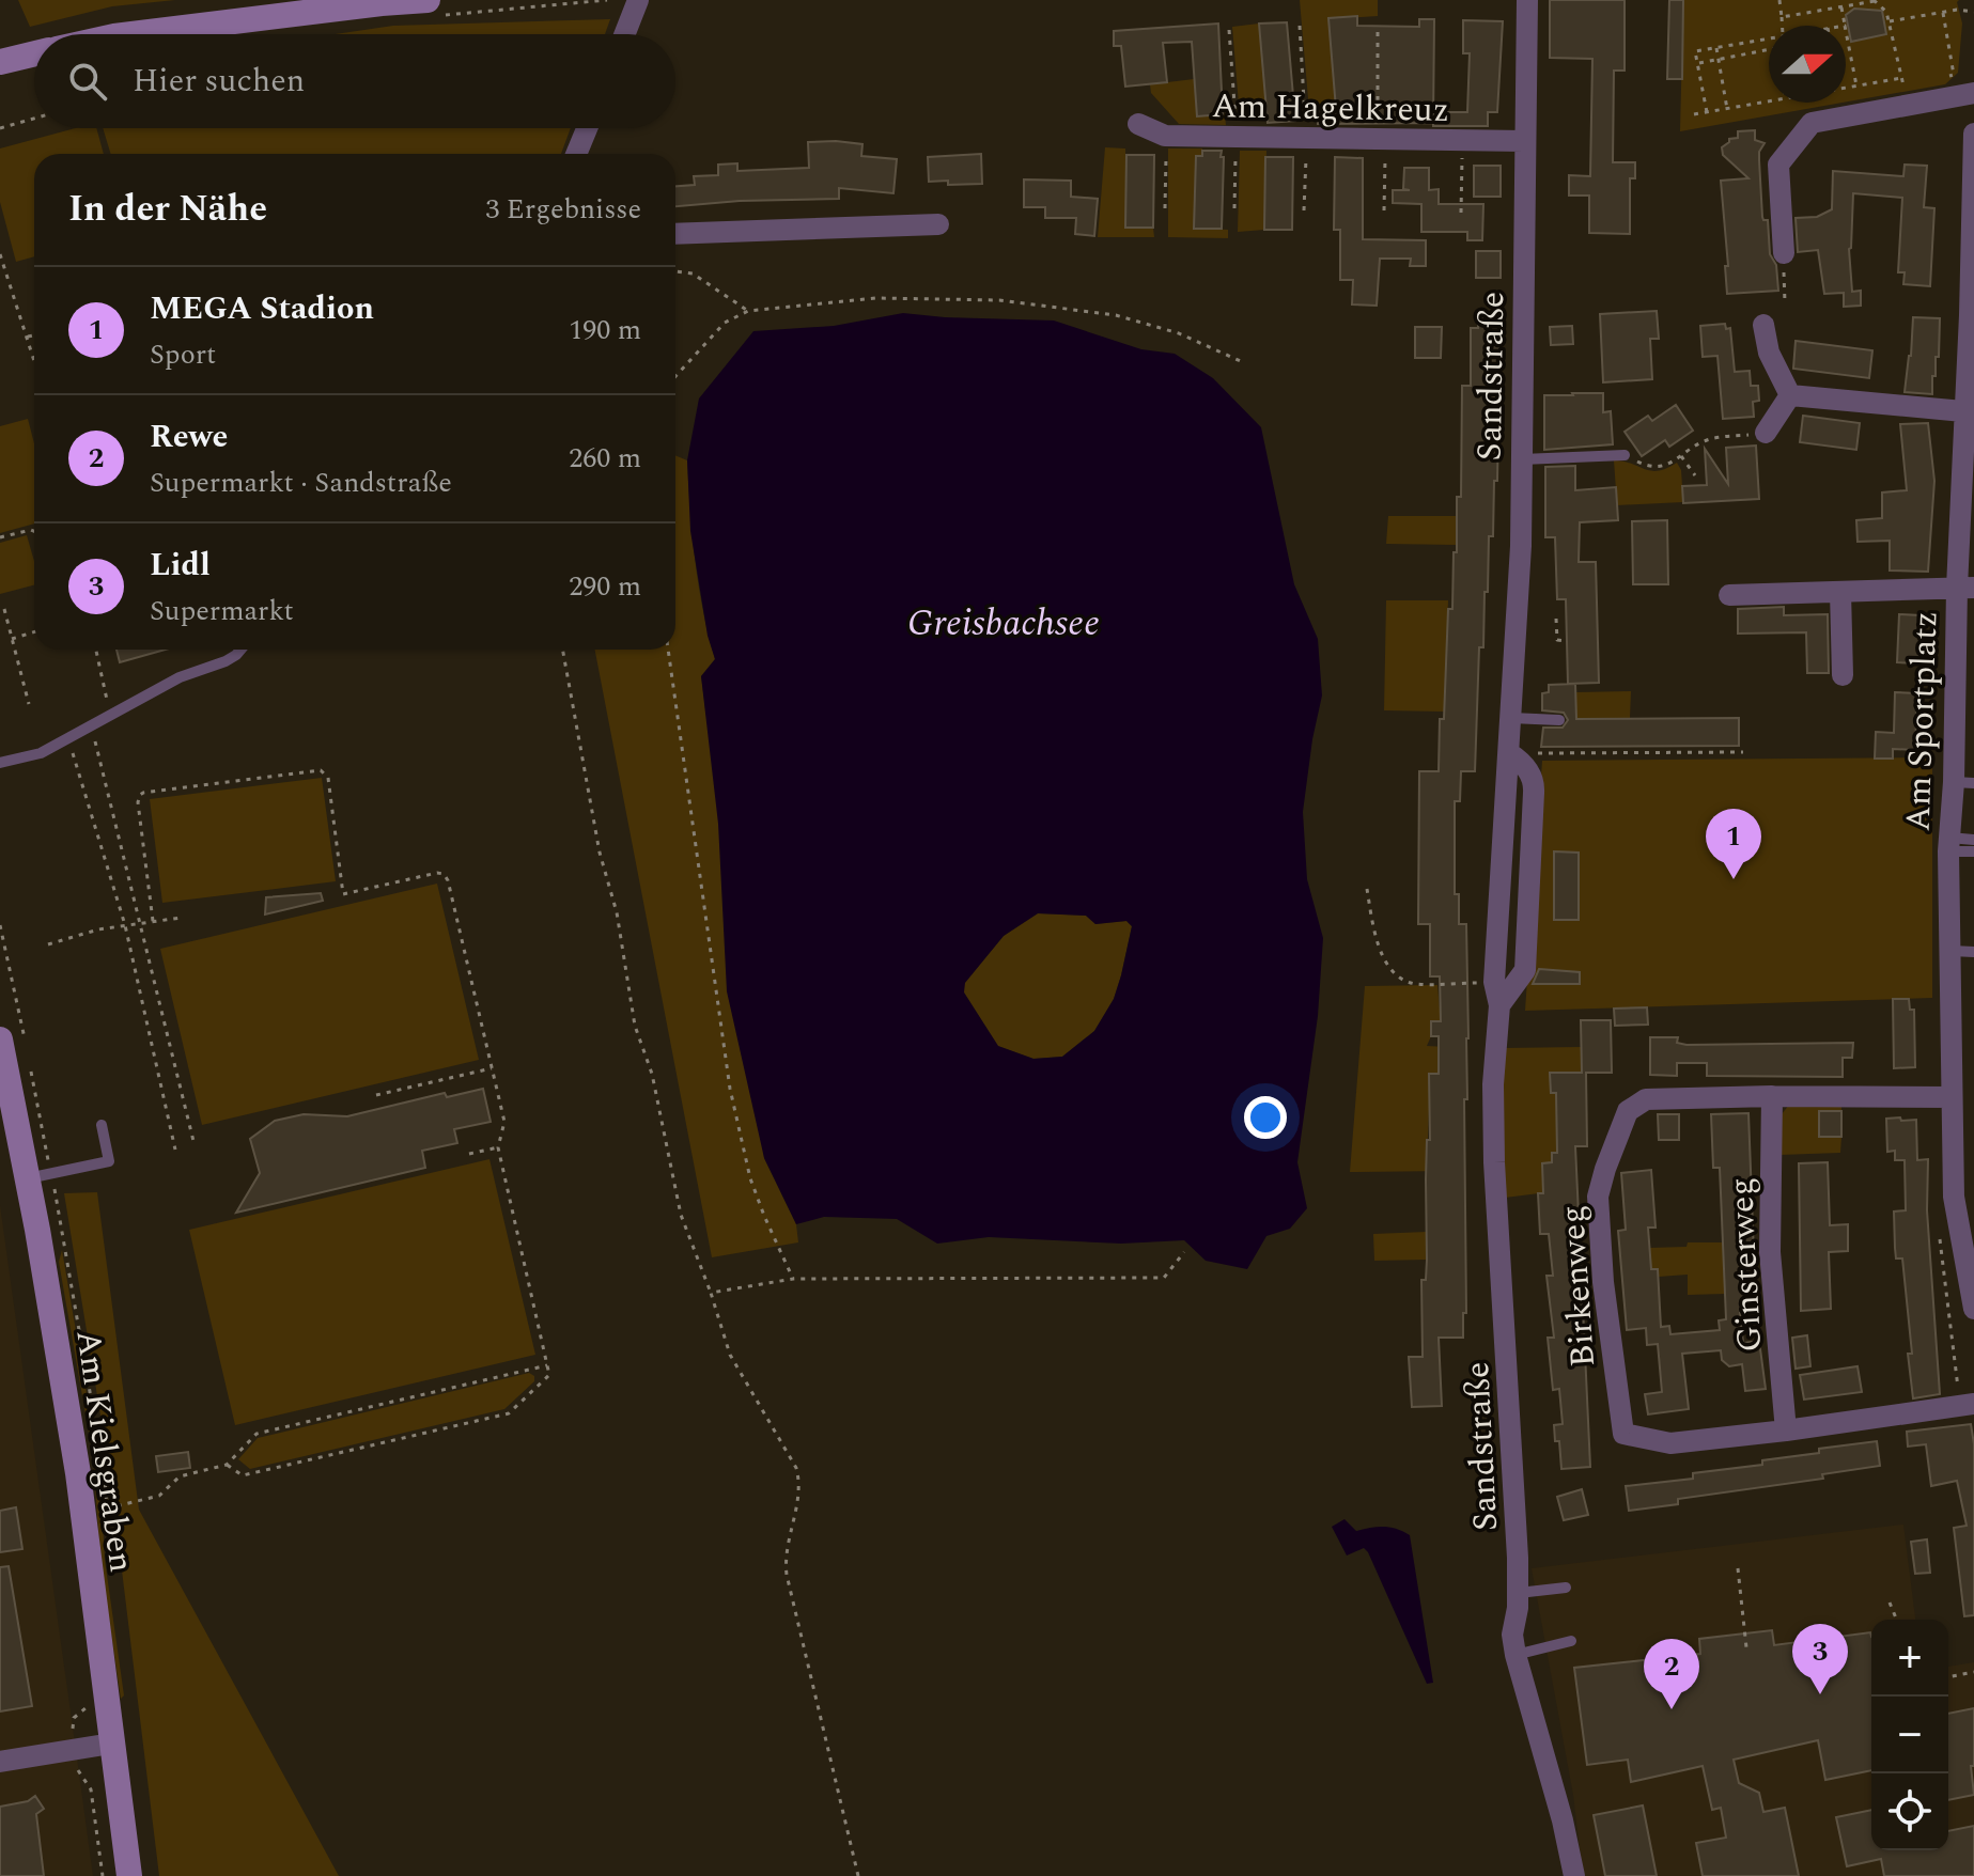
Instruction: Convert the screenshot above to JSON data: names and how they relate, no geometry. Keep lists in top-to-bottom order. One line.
{"streets":{"street":["Am Hagelkreuz","Sandstraße","Am Sportplatz","Ginsterweg","Birkenweg","Am Kielsgraben"]},"crossings":[["Am Hagelkreuz","Sandstraße"],["Am Sportplatz","Birkenweg"],["Ginsterweg","Birkenweg"]],"water":["Greisbachsee"],"north":"right","page":{"search":"Hier suchen","heading":["In der Nähe","3 Ergebnisse"],"list":[{"mark":"1","name":"MEGA Stadion","note":"Sport","value":"190 m"},{"mark":"2","name":"Rewe","note":"Supermarkt · Sandstraße","value":"260 m"},{"mark":"3","name":"Lidl","note":"Supermarkt","value":"290 m"}],"pins":["1","3","2"],"map_buttons":["+","−"]}}
